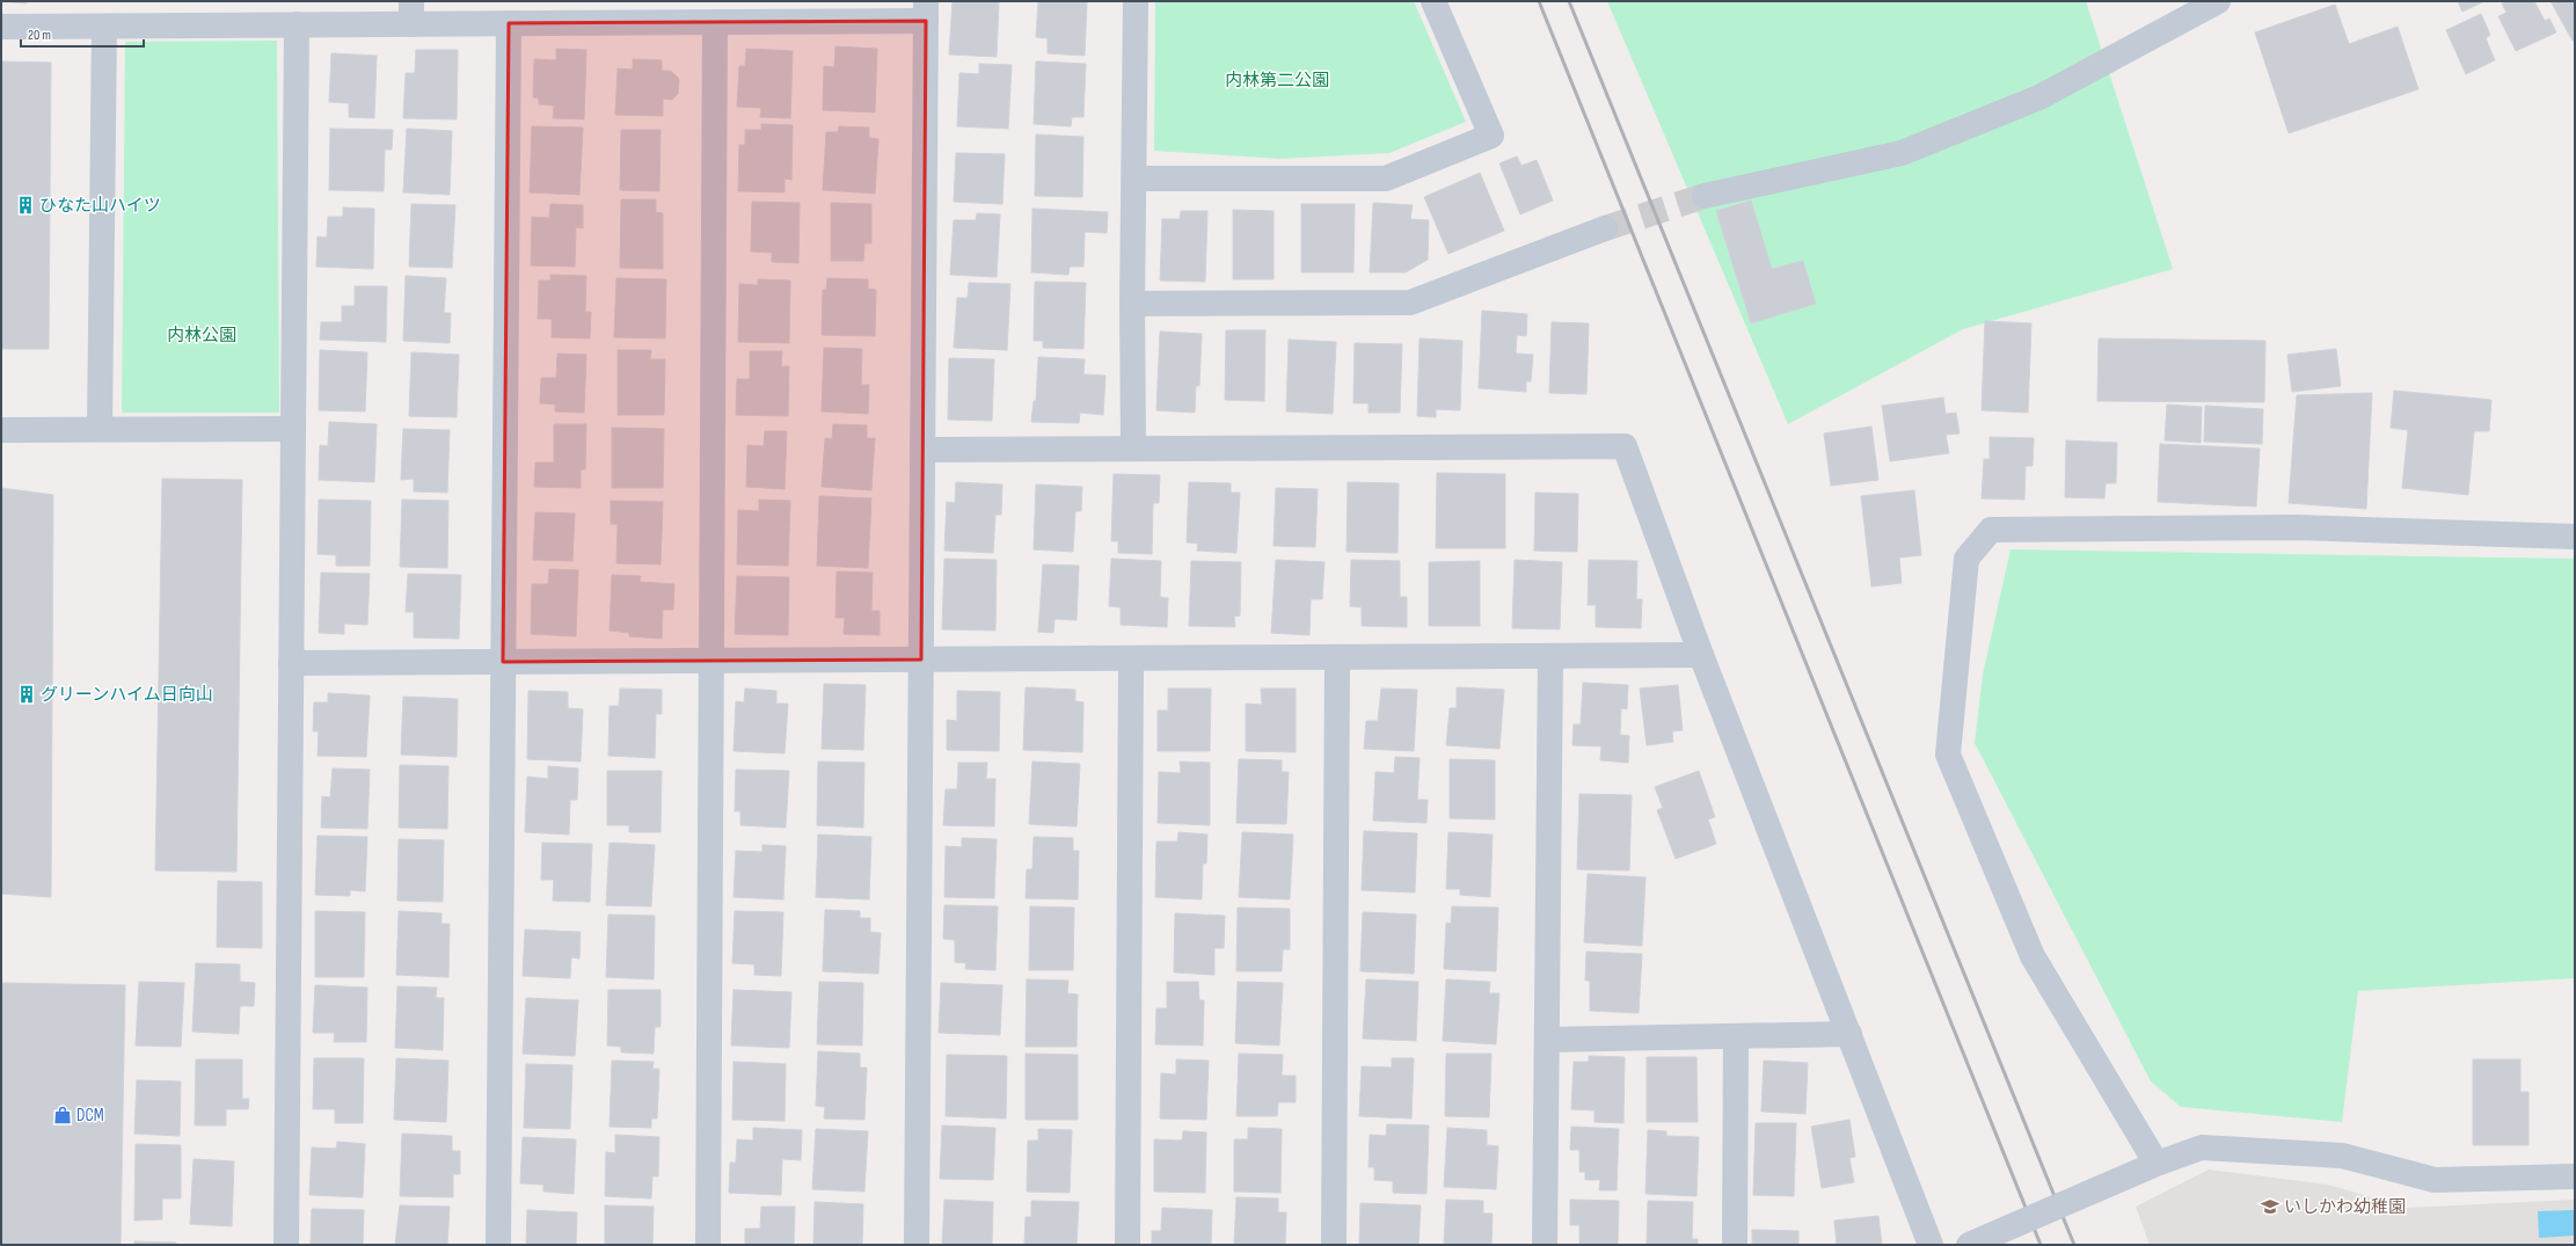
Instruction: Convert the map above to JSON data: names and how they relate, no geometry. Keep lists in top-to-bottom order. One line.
{"parks":["内林第二公園","内林公園"],"places":{"building":["ひなた山ハイツ","グリーンハイム日向山"],"shop":["DCM"],"school or university":["いしかわ幼稚園"]},"scale_bar":"20 m"}
